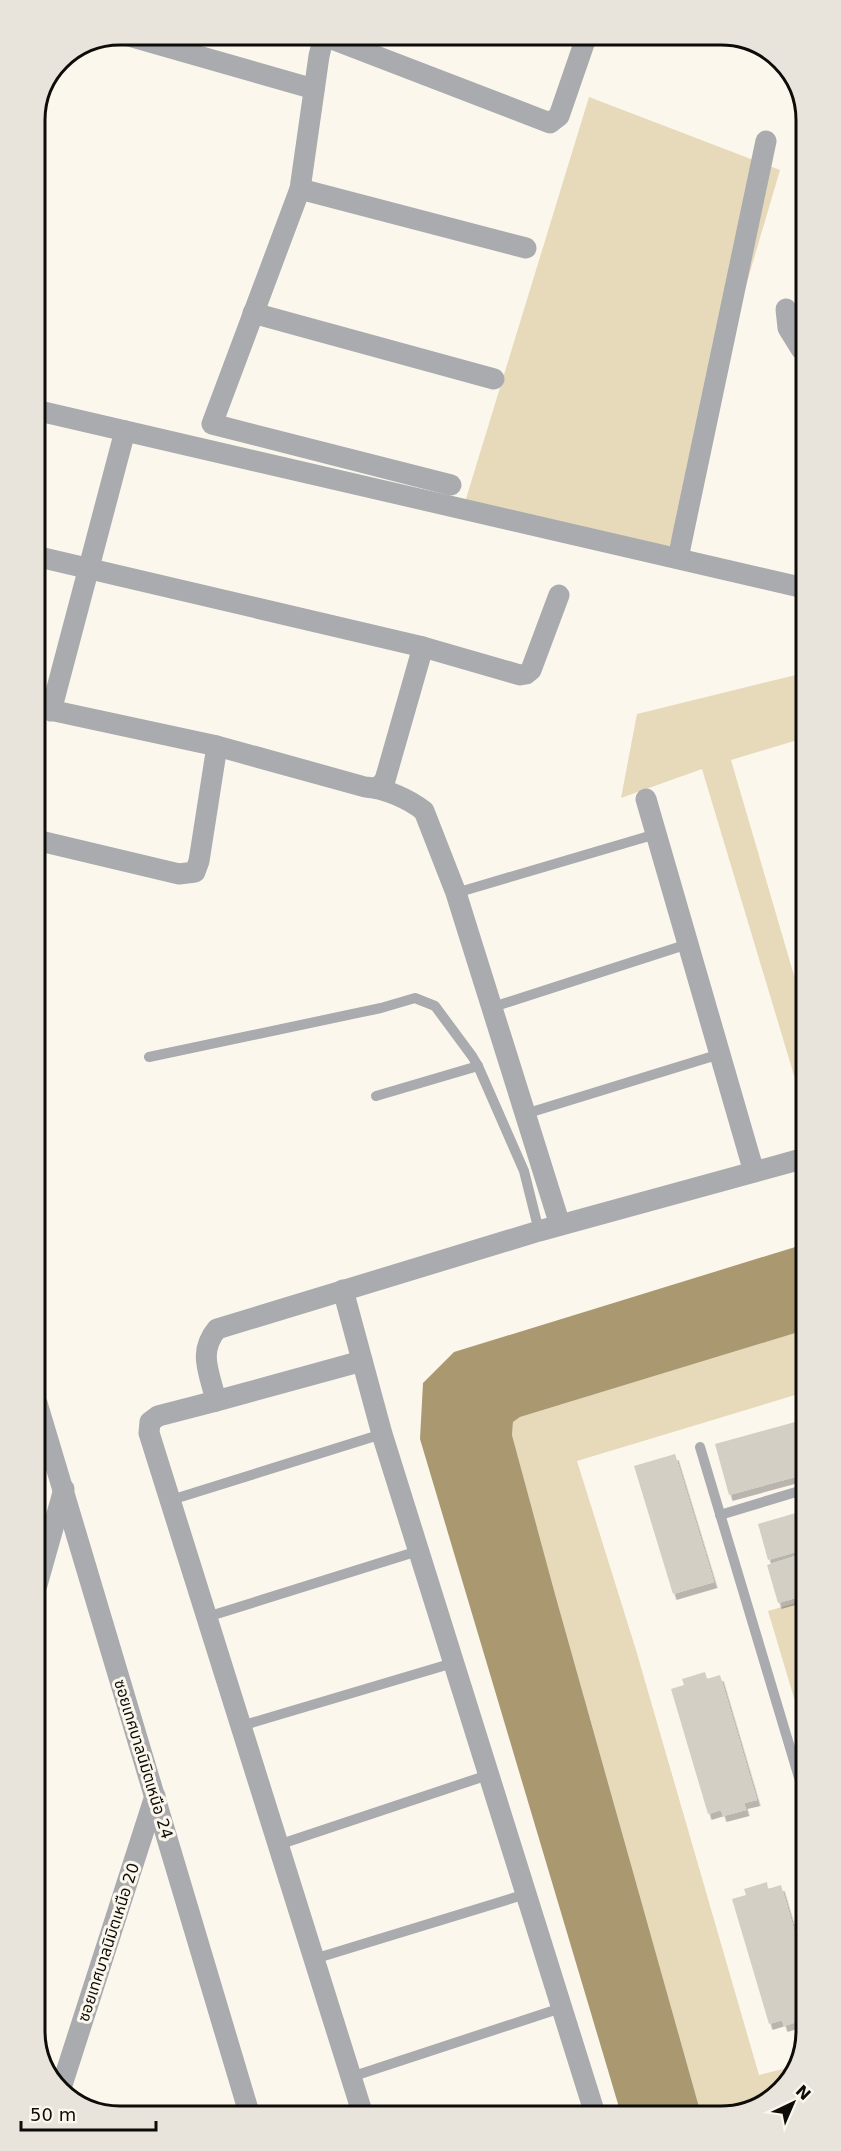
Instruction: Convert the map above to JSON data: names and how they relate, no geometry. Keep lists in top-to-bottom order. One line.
{"streets":{"street":["ซอยเทศบาลนิมิตเหนือ 24","ซอยเทศบาลนิมิตเหนือ 20"]},"crossings":[["ซอยเทศบาลนิมิตเหนือ 24","ซอยเทศบาลนิมิตเหนือ 20"]],"scale_bar":"50 m","north":"top right"}
